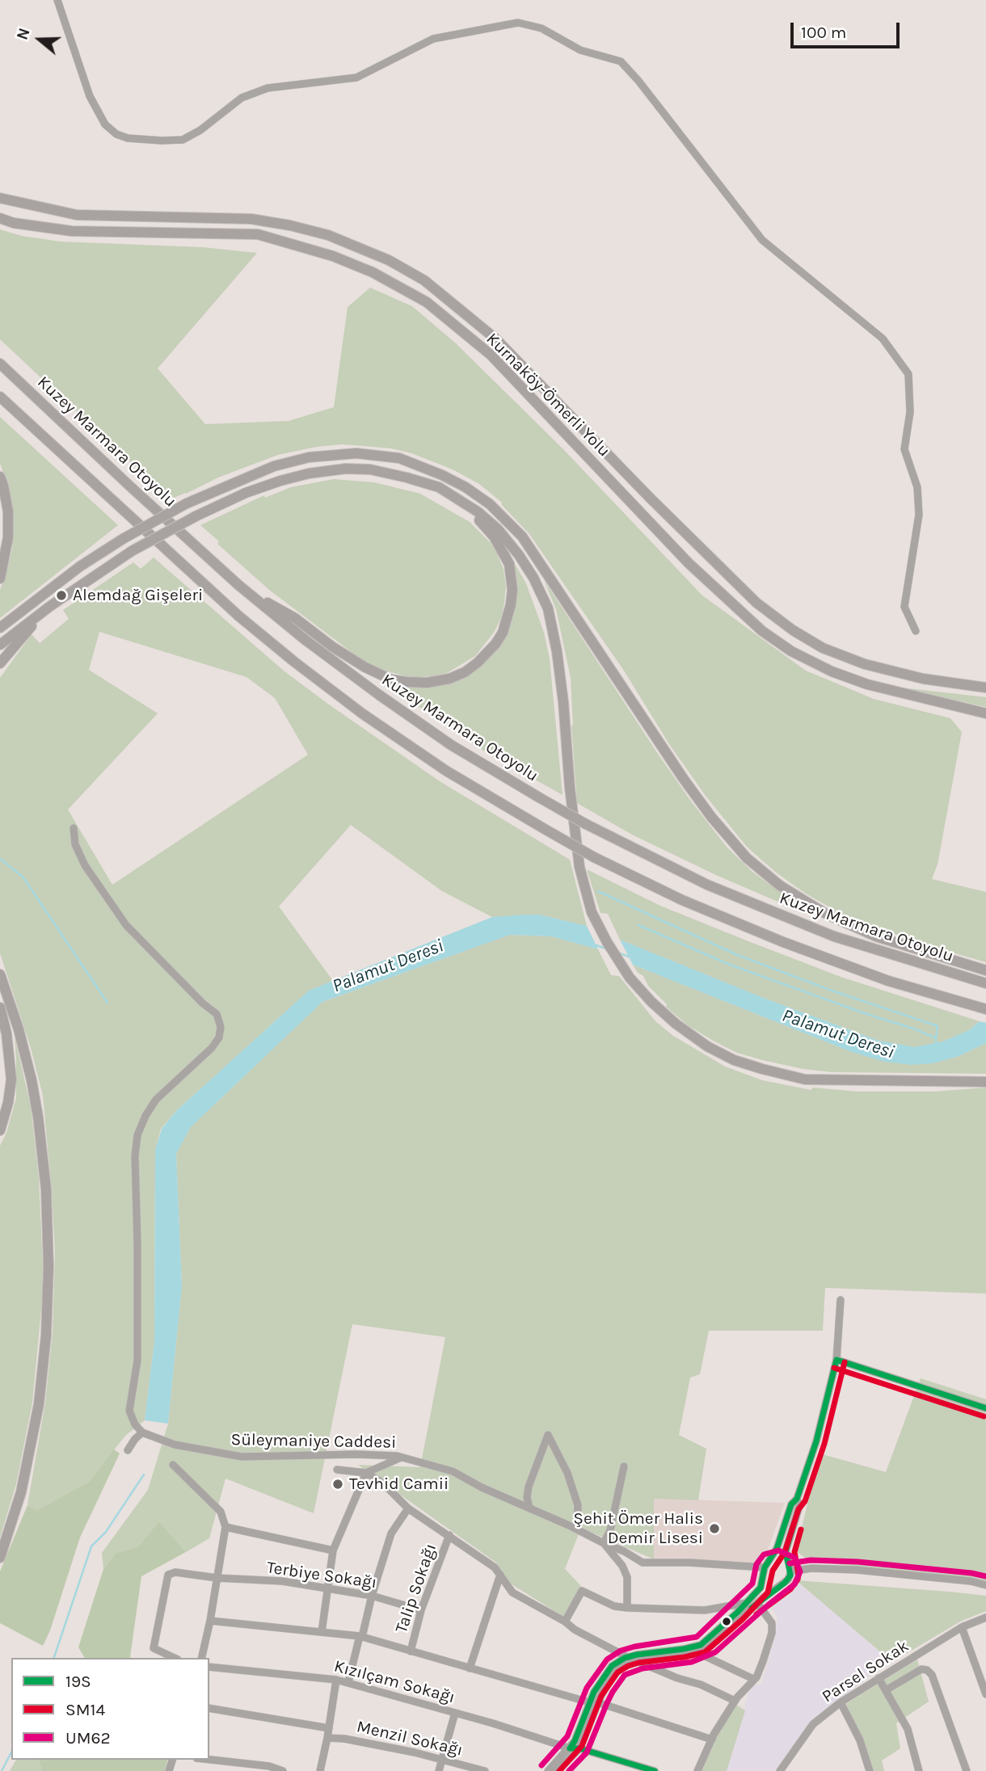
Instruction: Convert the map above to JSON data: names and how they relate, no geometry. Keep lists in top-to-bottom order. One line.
{"streets":{"highway":["Kurnaköy-Ömerli Yolu","Kuzey Marmara Otoyolu"],"street":["Süleymaniye Caddesi","Terbiye Sokağı","Talip Sokağı","Parsel Sokak","Kızılçam Sokağı","Menzil Sokağı"]},"crossings":[["Terbiye Sokağı","Talip Sokağı"]],"water":["Palamut Deresi"],"places":["Alemdağ Gişeleri","Tevhid Camii","Şehit Ömer Halis Demir Lisesi"],"lines":["transit line 19S","transit line SM14","transit line UM62"],"legend":["19S","SM14","UM62"],"scale_bar":"100 m","north":"left"}
